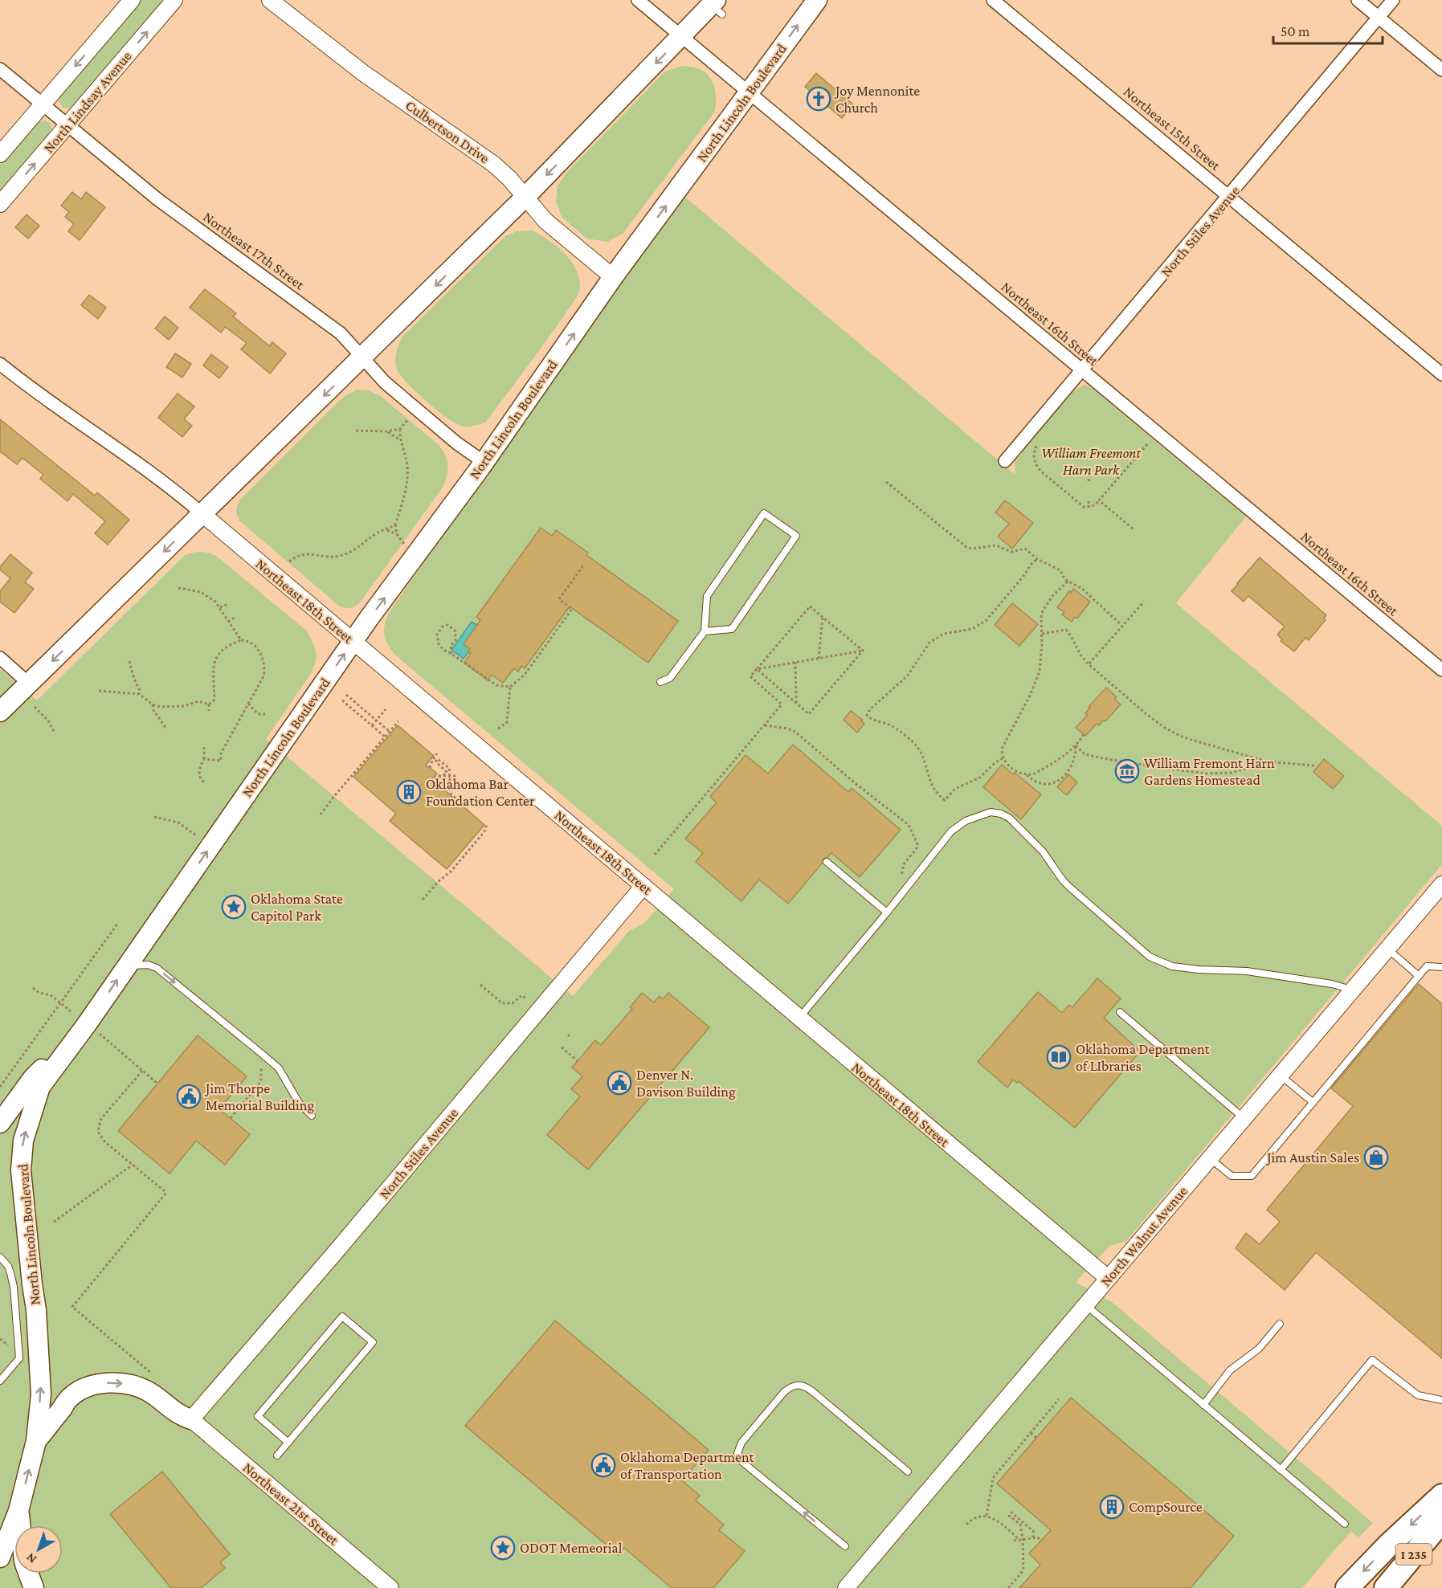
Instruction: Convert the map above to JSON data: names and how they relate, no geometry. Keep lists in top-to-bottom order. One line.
{"streets":{"highway":["I 235"],"main road":["North Lincoln Boulevard"],"street":["North Lindsay Avenue","Northeast 15th Street","Culbertson Drive","North Stiles Avenue","Northeast 17th Street","Northeast 16th Street","Northeast 18th Street","North Walnut Avenue","Northeast 21st Street"]},"crossings":[["North Lindsay Avenue","Northeast 17th Street"],["North Lincoln Boulevard","Culbertson Drive"],["North Lincoln Boulevard","Northeast 17th Street"],["North Lincoln Boulevard","Northeast 16th Street"],["North Lincoln Boulevard","Northeast 18th Street"],["Northeast 15th Street","North Stiles Avenue"],["North Stiles Avenue","Northeast 16th Street"],["North Stiles Avenue","Northeast 18th Street"],["North Stiles Avenue","Northeast 21st Street"],["Northeast 18th Street","North Walnut Avenue"]],"parks":["William Freemont Harn Park"],"places":{"church":["Joy Mennonite Church"],"museum":["William Fremont Harn Gardens Homestead"],"building":["Oklahoma Bar Foundation Center","CompSource"],"place":["Oklahoma State Capitol Park","ODOT Memeorial"],"library":["Oklahoma Department of LIbraries"],"public building":["Denver N. Davison Building","Jim Thorpe Memorial Building","Oklahoma Department of Transportation"],"shop":["Jim Austin Sales"]},"scale_bar":"50 m","north":"bottom left"}
